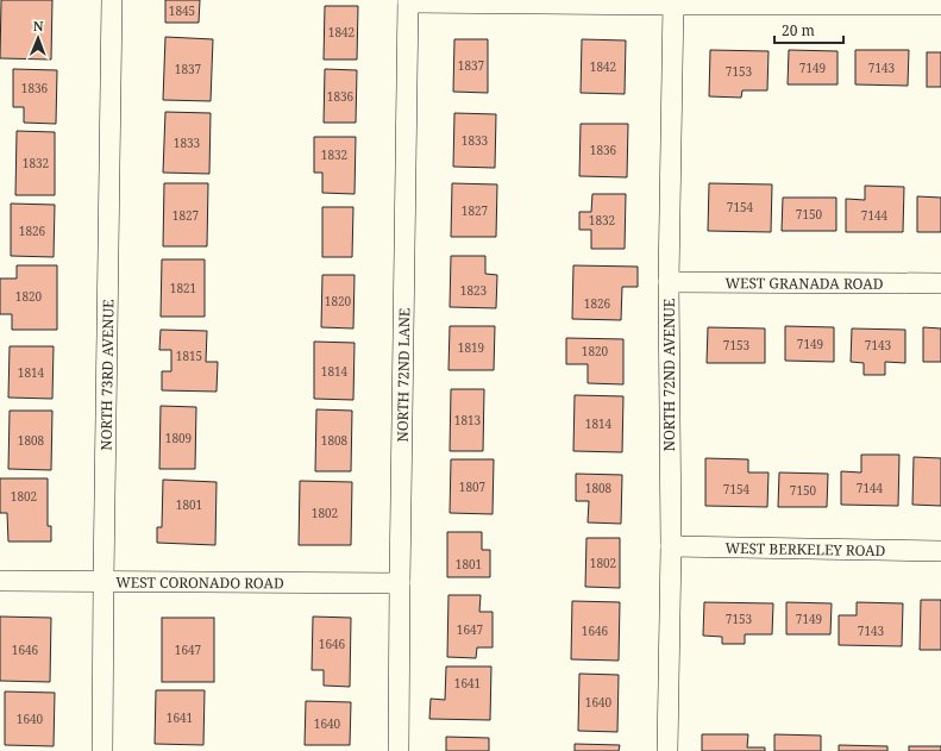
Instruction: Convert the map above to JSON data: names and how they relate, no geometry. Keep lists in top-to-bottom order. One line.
{"streets":{"street":["WEST GRANADA ROAD","NORTH 72ND LANE","NORTH 72ND AVENUE","NORTH 73RD AVENUE","WEST BERKELEY ROAD","WEST CORONADO ROAD"]},"crossings":[["WEST GRANADA ROAD","NORTH 72ND AVENUE"],["NORTH 72ND LANE","WEST CORONADO ROAD"],["NORTH 72ND AVENUE","WEST BERKELEY ROAD"],["NORTH 73RD AVENUE","WEST CORONADO ROAD"]],"house_numbers":["1845","1842","1837","1842","7149","7143","1837","7153","1836","1836","1833","1833","1836","1832","1832","7154","1827","7150","1827","7144","1832","1826","1821","1823","1820","1820","1826","7149","7153","7143","1819","1820","1815","1814","1814","1813","1814","1809","1808","1808","1807","1808","7144","7154","7150","1802","1801","1802","1802","1801","7153","7149","1647","1646","7143","1646","1646","1647","1641","1640","1641","1640","1640"],"scale_bar":"20 m","north":"top"}
